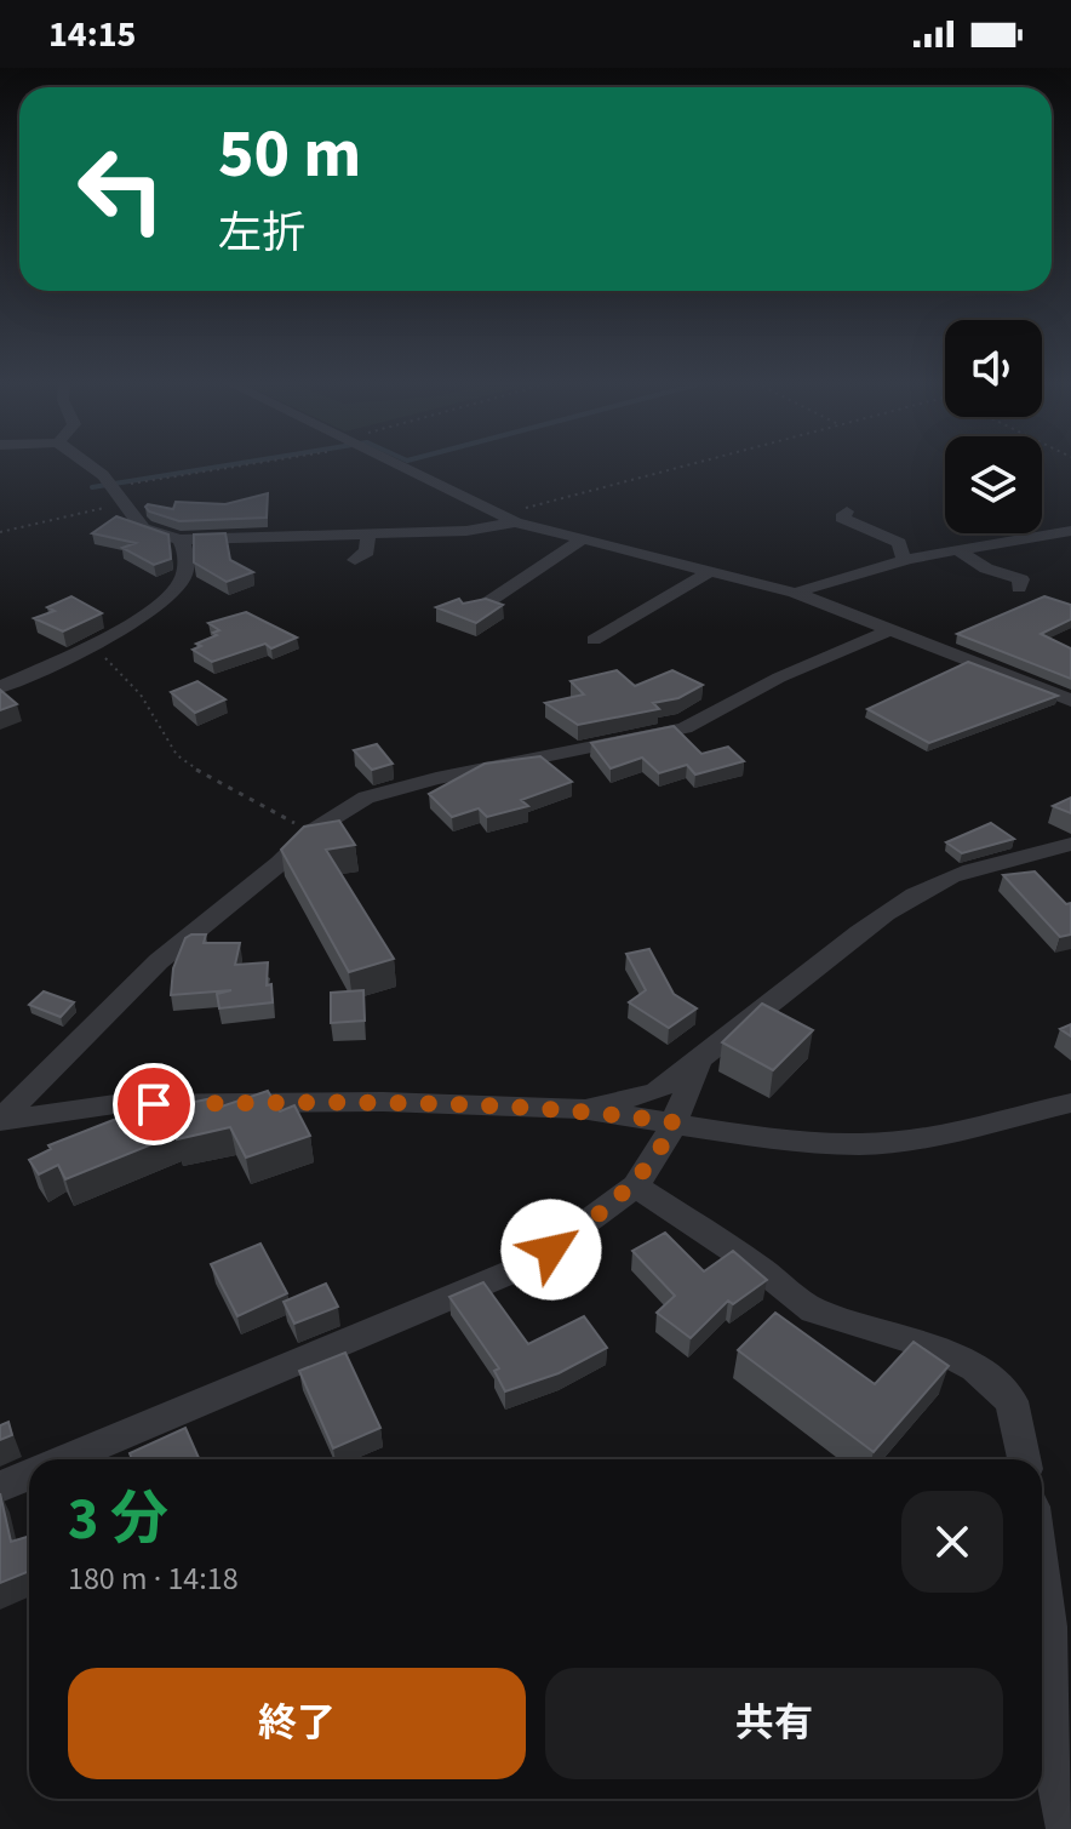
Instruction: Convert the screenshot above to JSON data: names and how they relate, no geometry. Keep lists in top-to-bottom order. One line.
{"page":{"status":"14:15","turn":["50 m","左折"],"heading":["3 分","180 m · 14:18"],"buttons":["終了","共有"]}}
